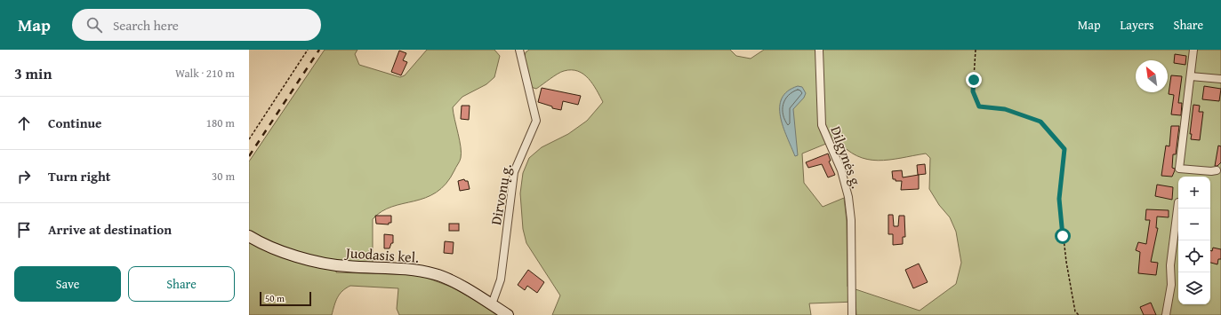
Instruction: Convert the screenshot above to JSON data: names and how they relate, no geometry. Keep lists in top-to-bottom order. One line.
{"streets":{"street":["Dilgynės g.","Dirvonų g.","Juodasis kel."]},"crossings":[["Dirvonų g.","Juodasis kel."]],"scale_bar":"50 m","north":"top left","page":{"header":"Map","search":"Search here","nav":["Map","Layers","Share"],"heading":["3 min","Walk · 210 m"],"list":[["Continue","180 m"],["Turn right","30 m"],"Arrive at destination"],"map_buttons":["+","−"],"buttons":["Save","Share"],"scale":"50 m"}}
